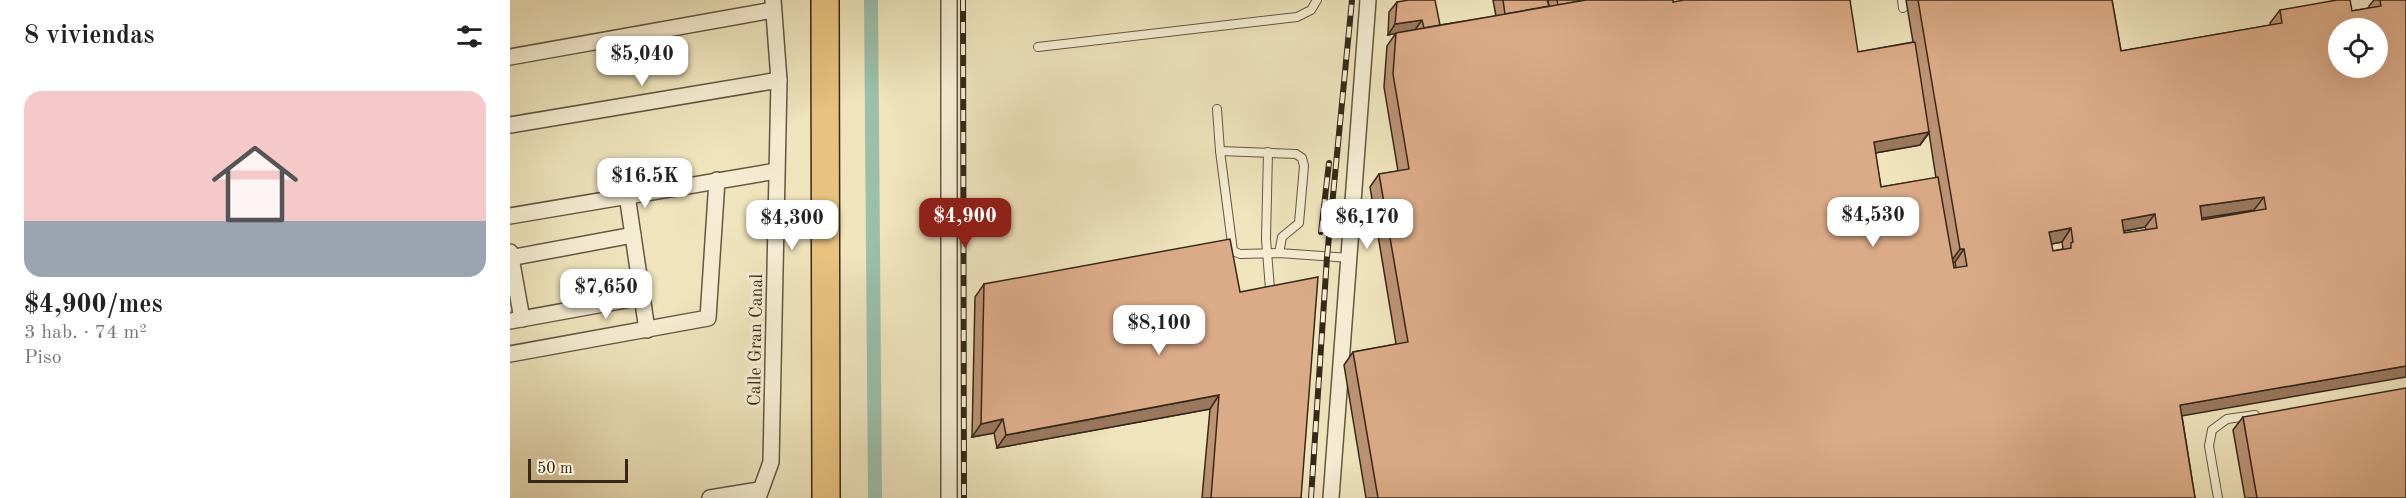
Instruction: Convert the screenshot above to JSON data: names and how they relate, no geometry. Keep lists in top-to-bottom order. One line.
{"streets":{"street":["Calle Gran Canal"]},"scale_bar":"50 m","page":{"heading":"8 viviendas","price":["$5,040","$16.5K","$4,530","$4,900","$6,170","$4,300","$7,650","$8,100"],"list":[{"name":"$4,900/mes","note":"3 hab. · 74 m² · Piso"}],"scale":"50 m"}}
